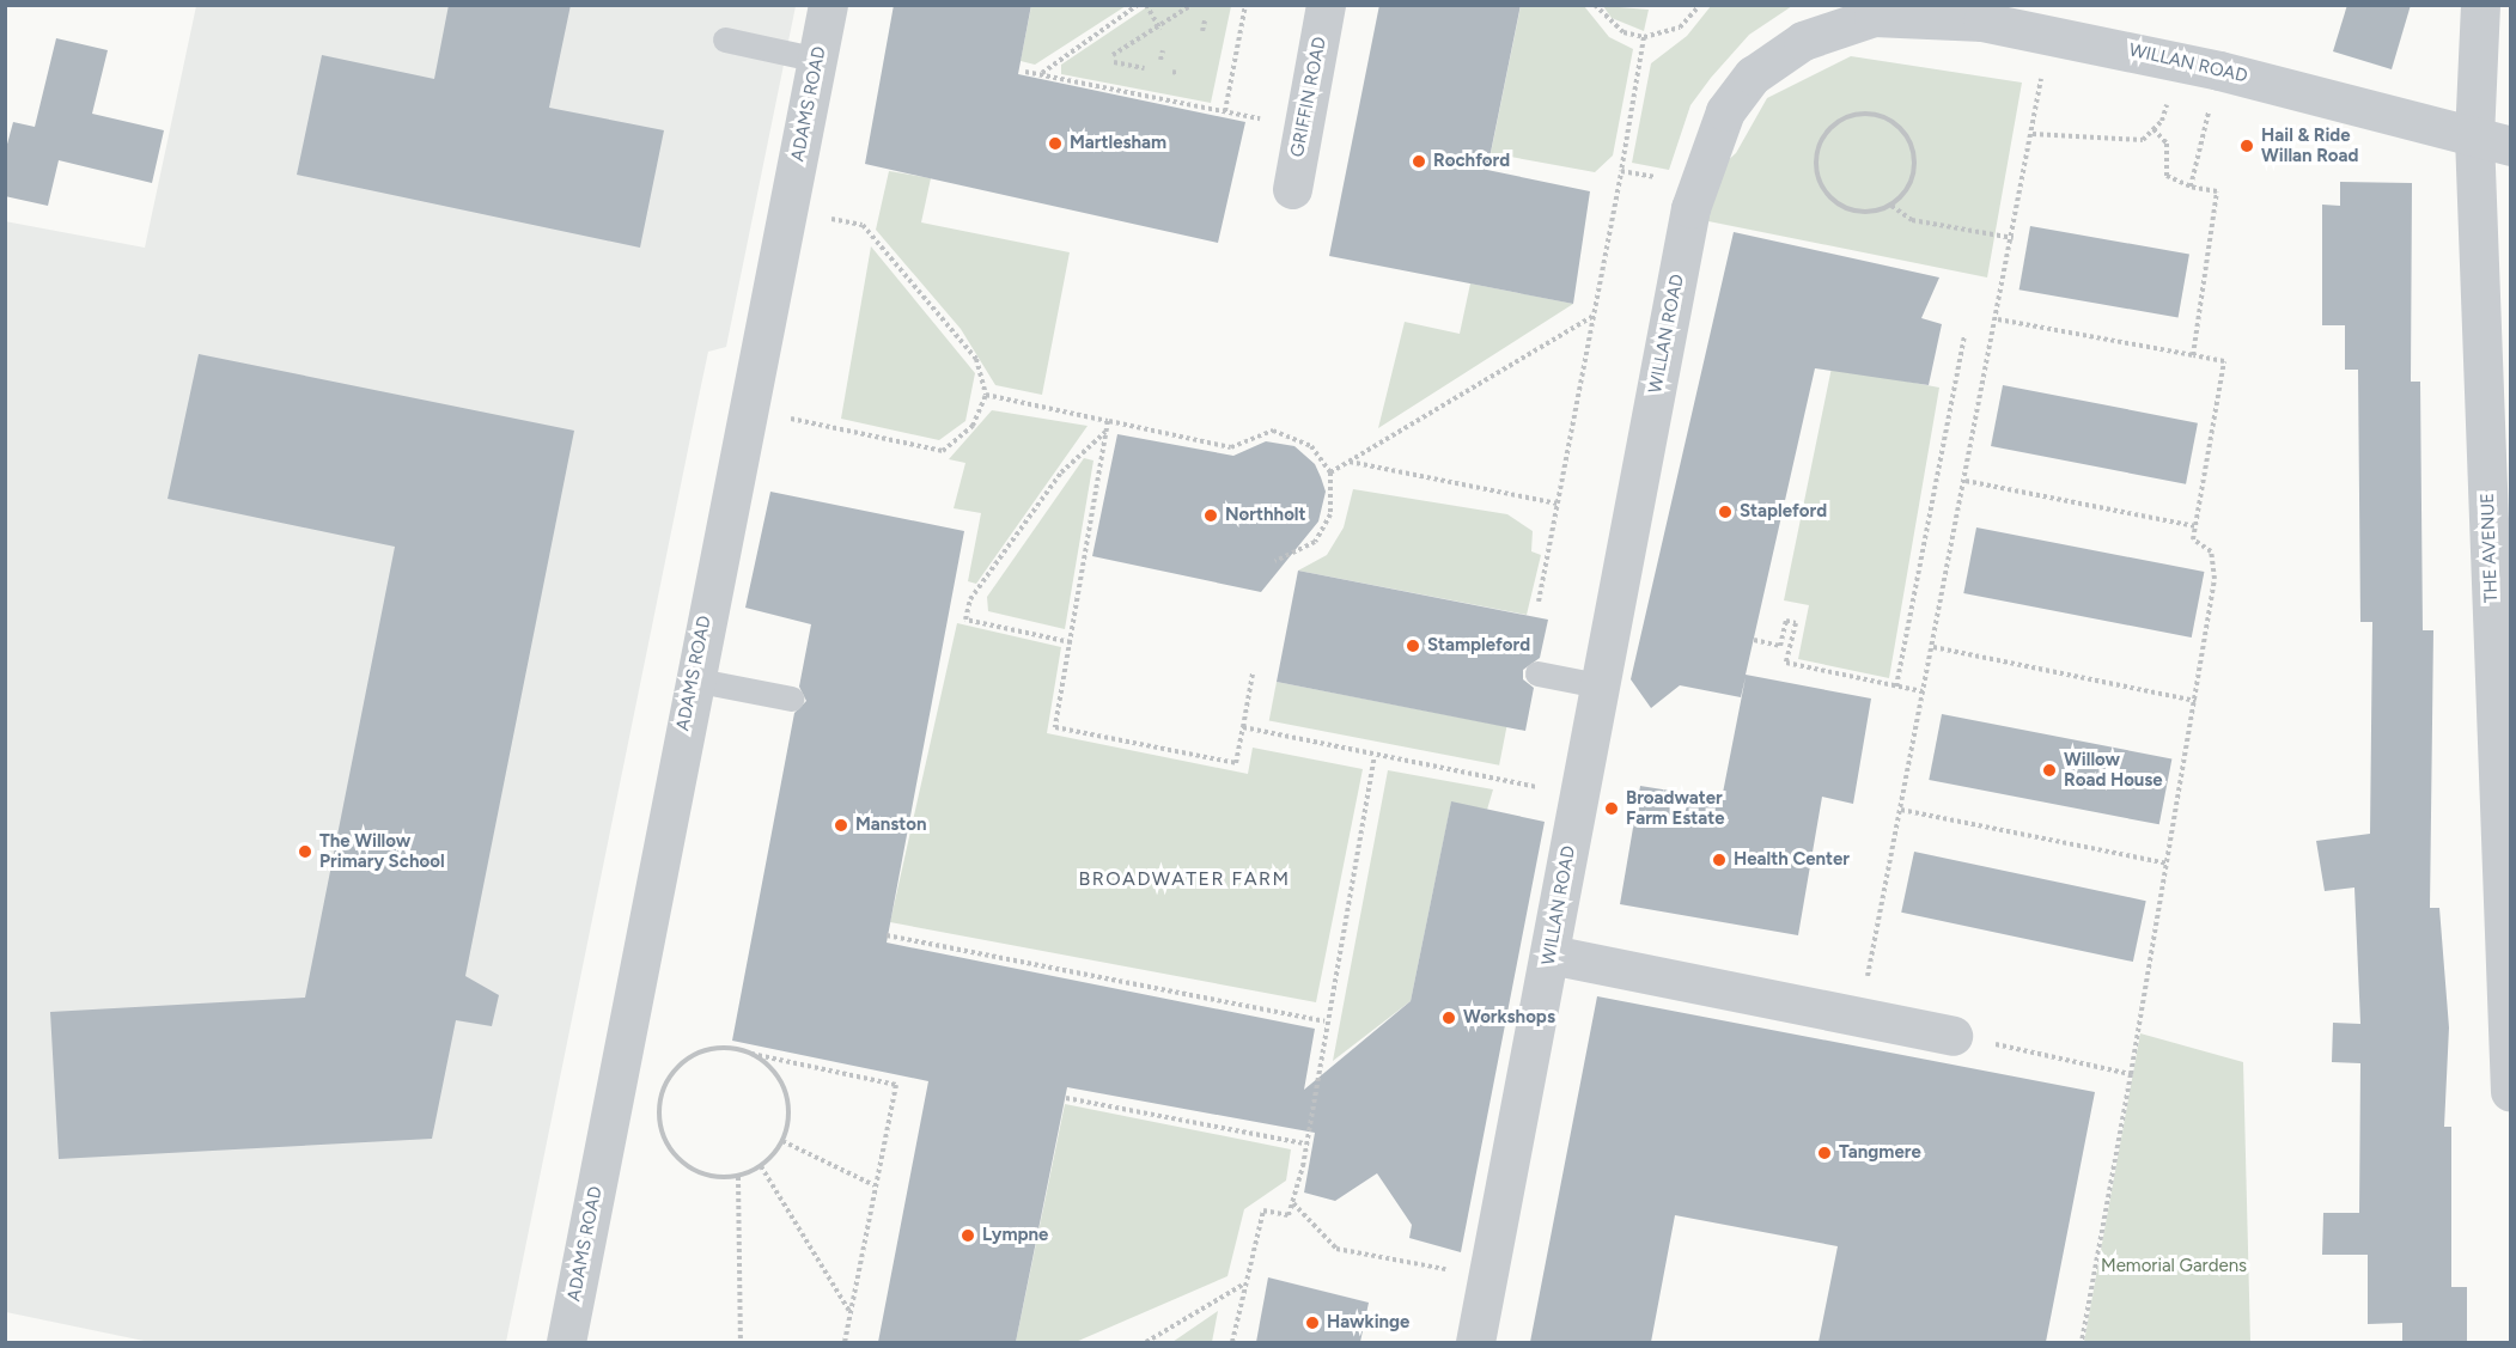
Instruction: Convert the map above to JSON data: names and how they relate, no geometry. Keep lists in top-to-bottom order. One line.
{"streets":{"street":["WILLAN ROAD","GRIFFIN ROAD","ADAMS ROAD","THE AVENUE"]},"crossings":[["WILLAN ROAD","THE AVENUE"]],"districts":["BROADWATER FARM"],"parks":["Memorial Gardens"],"places":["Martlesham","Hail & Ride Willan Road","Rochford","Stapleford","Northholt","Stampleford","Willow Road House","Broadwater Farm Estate","Manston","The Willow Primary School","Health Center","Workshops","Tangmere","Lympne","Hawkinge"]}
